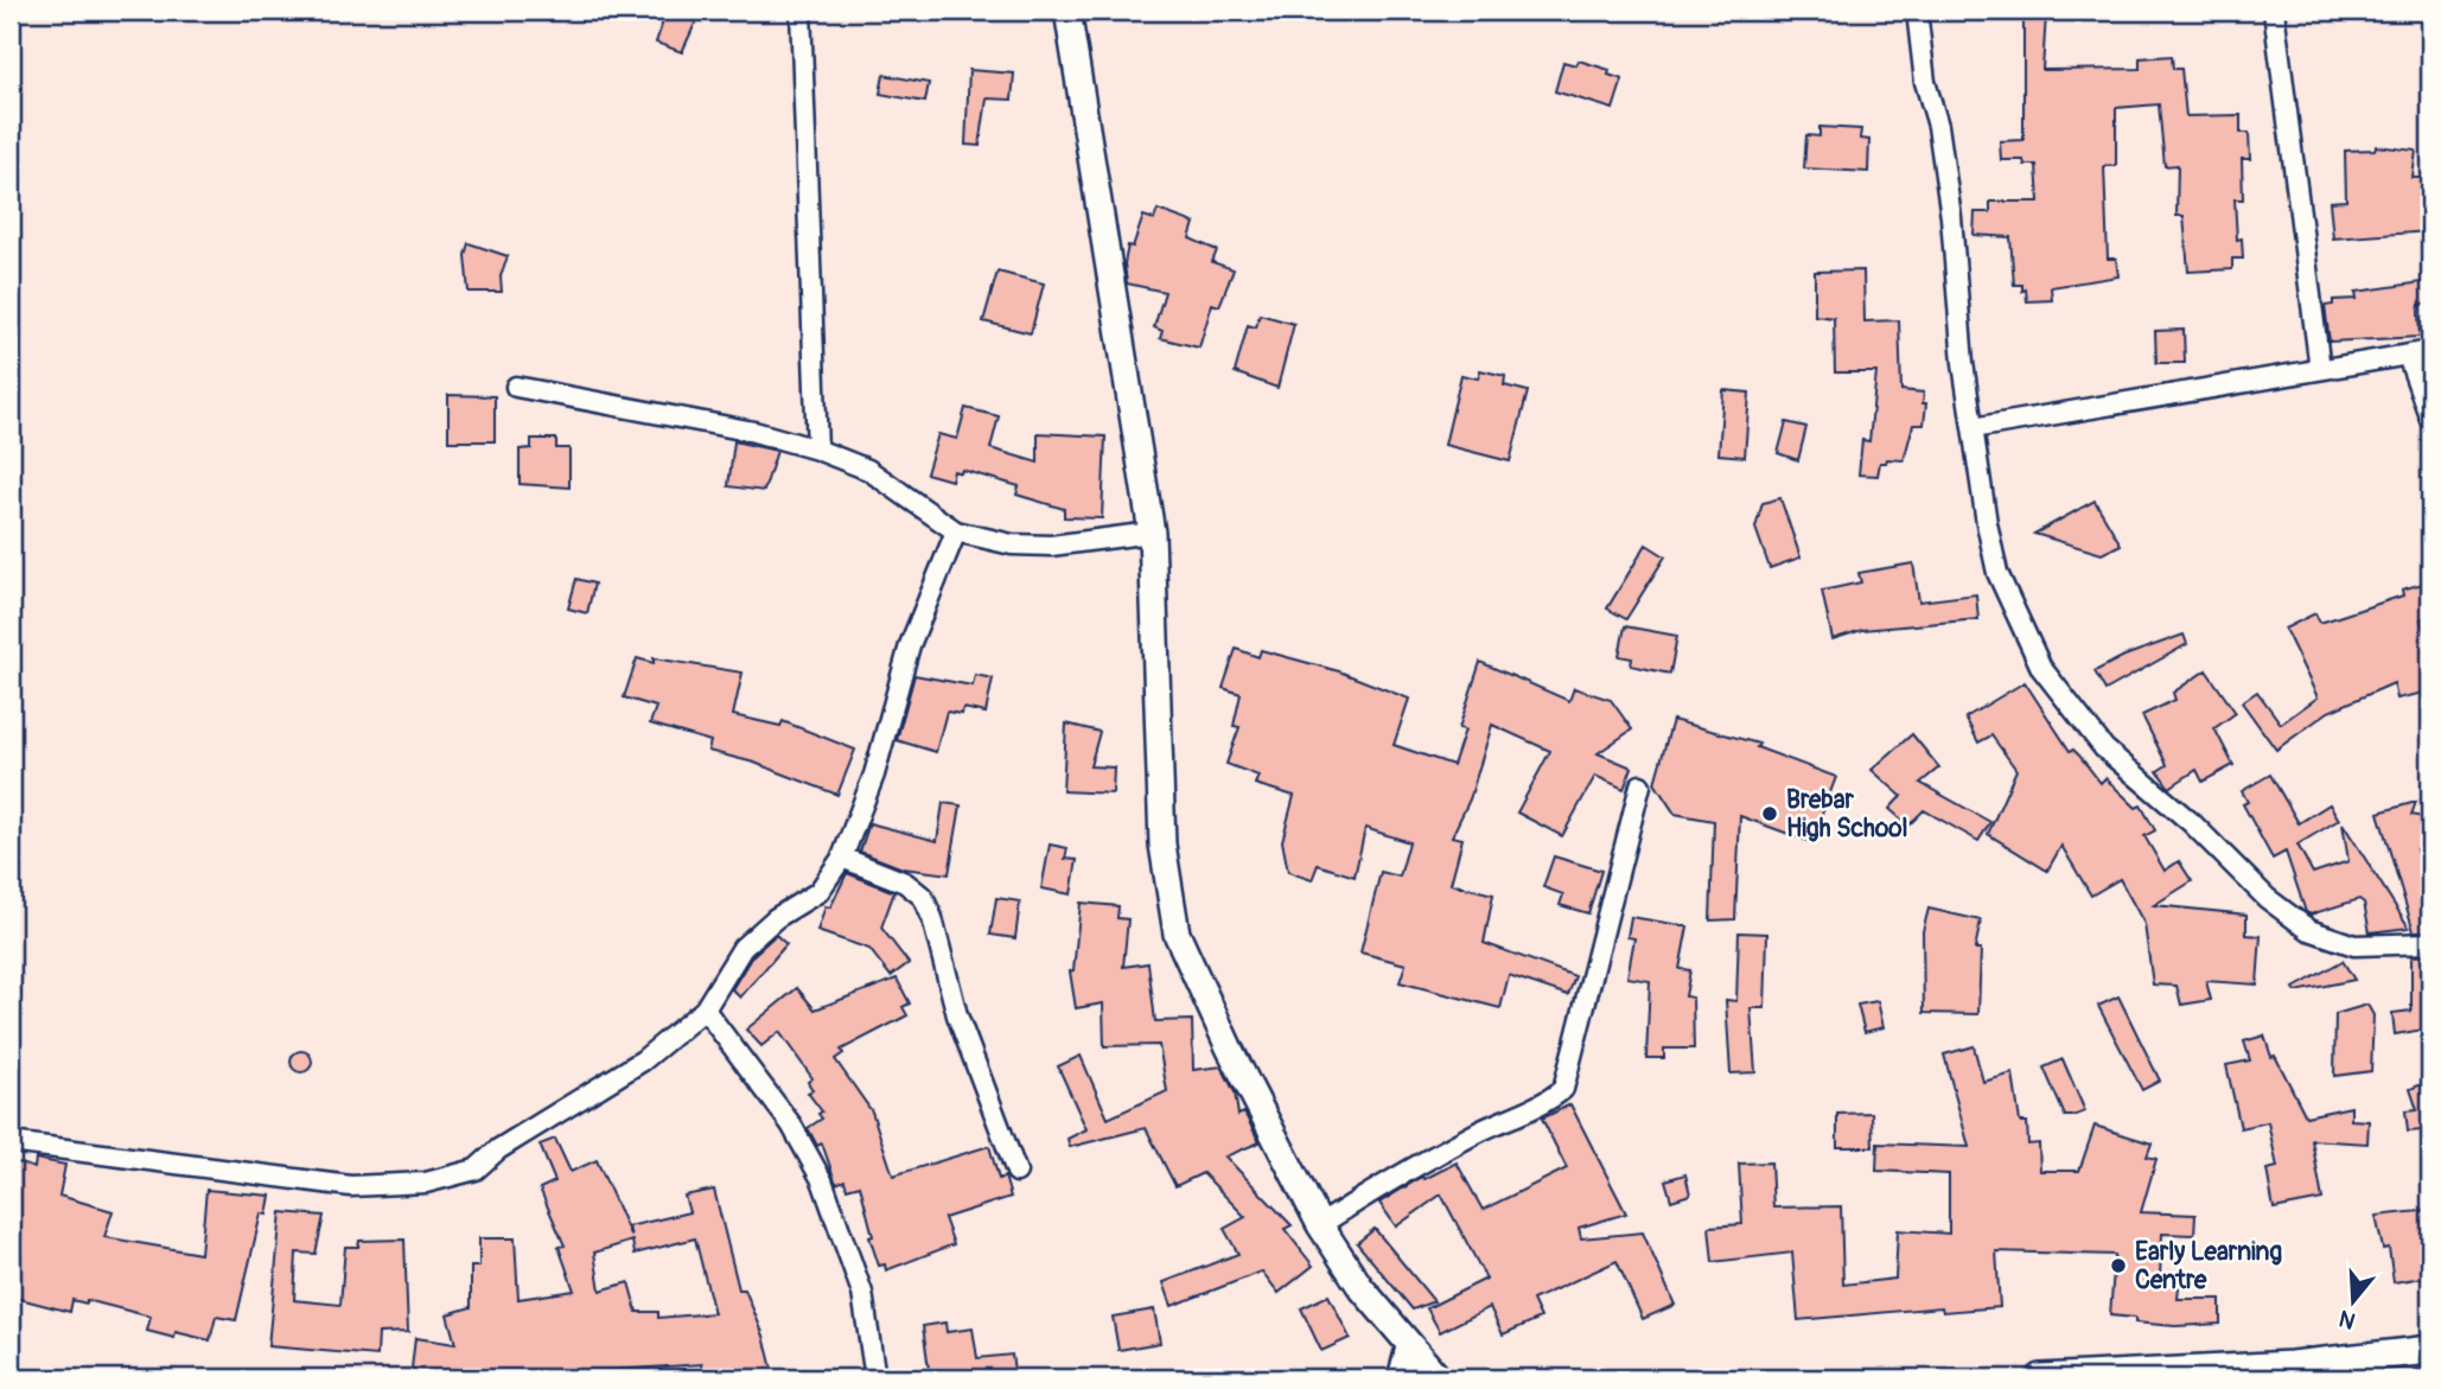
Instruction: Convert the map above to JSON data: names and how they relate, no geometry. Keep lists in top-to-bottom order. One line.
{"places":["Brebar High School","Early Learning Centre"],"north":"bottom"}
